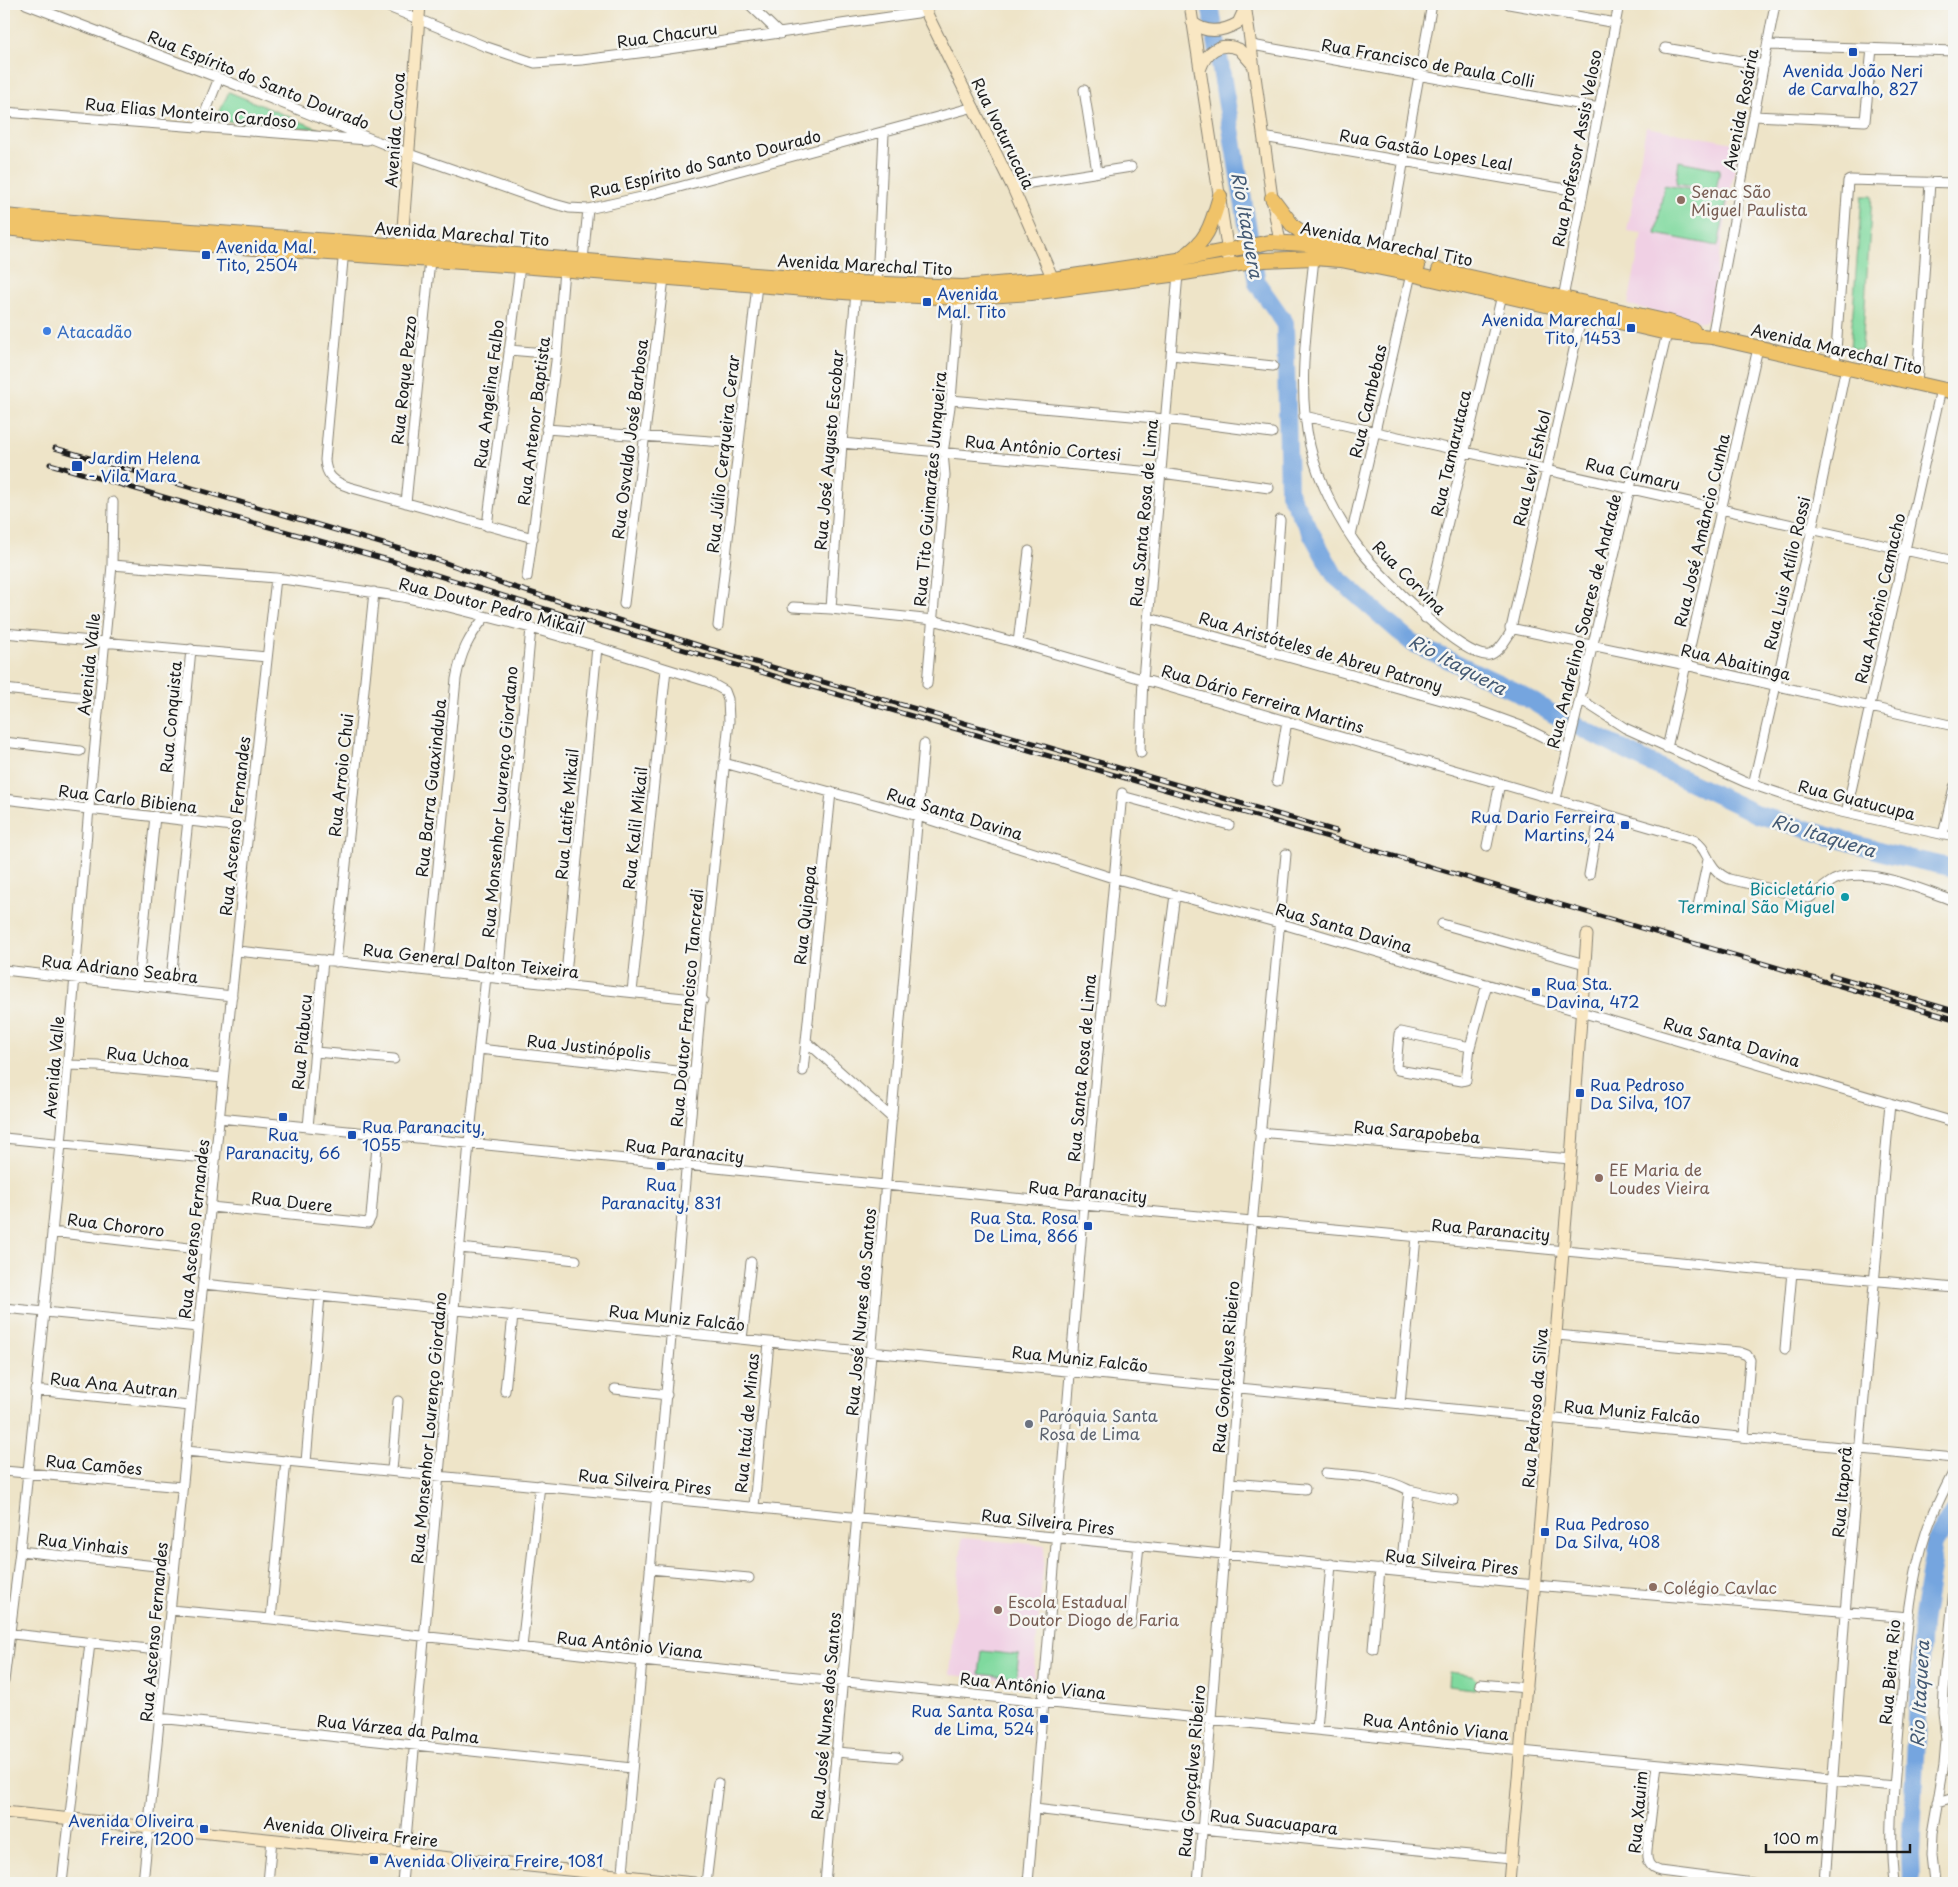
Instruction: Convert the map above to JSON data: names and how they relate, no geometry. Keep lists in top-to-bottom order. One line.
{"streets":{"main road":["Avenida Marechal Tito"],"street":["Rua Chacuru","Rua Francisco de Paula Colli","Rua Espírito do Santo Dourado","Avenida Rosária","Rua Elias Monteiro Cardoso","Avenida Cavoa","Rua Ivoturucaia","Rua Professor Assis Veloso","Rua Gastão Lopes Leal","Rua Roque Pezzo","Rua Angelina Falbo","Rua Cambebas","Rua Antenor Baptista","Rua Osvaldo José Barbosa","Rua Antônio Cortesi","Rua José Augusto Escobar","Rua Tamarutaca","Rua Júlio Cerqueira Cerar","Rua Levi Eshkol","Rua Cumaru","Rua Tito Guimarães Junqueira","Rua Santa Rosa de Lima","Rua José Amâncio Cunha","Rua Luis Atílio Rossi","Rua Corvina","Rua Antônio Camacho","Rua Doutor Pedro Mikail","Rua Andrelino Soares de Andrade","Rua Aristóteles de Abreu Patrony","Rua Abaitinga","Avenida Valle","Rua Dário Ferreira Martins","Rua Conquista","Rua Arroio Chui","Rua Barra Guaxinduba","Rua Carlo Bibiena","Rua Guatucupa","Rua Monsenhor Lourenço Giordano","Rua Santa Davina","Rua Latife Mikail","Rua Ascenso Fernandes","Rua Kalil Mikail","Rua Quipapa","Rua General Dalton Teixeira","Rua Adriano Seabra","Rua Doutor Francisco Tancredi","Rua Piabucu","Rua Justinópolis","Rua Uchoa","Rua Sarapobeba","Rua Paranacity","Rua Duere","Rua Chororo","Rua José Nunes dos Santos","Rua Muniz Falcão","Rua Gonçalves Ribeiro","Rua Ana Autran","Rua Pedroso da Silva","Rua Itaú de Minas","Rua Camões","Rua Silveira Pires","Rua Itaporâ","Rua Vinhais","Rua Antônio Viana","Rua Beira Rio","Rua Várzea da Palma","Rua Xauim","Rua Suacuapara","Avenida Oliveira Freire"]},"crossings":[["Rua Chacuru","Avenida Cavoa"],["Rua Chacuru","Rua Ivoturucaia"],["Rua Francisco de Paula Colli","Rua Professor Assis Veloso"],["Rua Espírito do Santo Dourado","Rua Elias Monteiro Cardoso"],["Rua Espírito do Santo Dourado","Avenida Cavoa"],["Rua Espírito do Santo Dourado","Rua Ivoturucaia"],["Avenida Rosária","Avenida Marechal Tito"],["Avenida Cavoa","Avenida Marechal Tito"],["Rua Ivoturucaia","Avenida Marechal Tito"],["Rua Professor Assis Veloso","Rua Gastão Lopes Leal"],["Rua Professor Assis Veloso","Avenida Marechal Tito"],["Avenida Marechal Tito","Rua Roque Pezzo"],["Avenida Marechal Tito","Rua Angelina Falbo"],["Avenida Marechal Tito","Rua Cambebas"],["Avenida Marechal Tito","Rua Antenor Baptista"],["Avenida Marechal Tito","Rua Osvaldo José Barbosa"],["Avenida Marechal Tito","Rua José Augusto Escobar"],["Avenida Marechal Tito","Rua Tamarutaca"],["Avenida Marechal Tito","Rua Júlio Cerqueira Cerar"],["Avenida Marechal Tito","Rua Levi Eshkol"],["Avenida Marechal Tito","Rua Tito Guimarães Junqueira"],["Avenida Marechal Tito","Rua Santa Rosa de Lima"],["Avenida Marechal Tito","Rua José Amâncio Cunha"],["Avenida Marechal Tito","Rua Luis Atílio Rossi"],["Avenida Marechal Tito","Rua Corvina"],["Avenida Marechal Tito","Rua Antônio Camacho"],["Avenida Marechal Tito","Rua Andrelino Soares de Andrade"],["Rua Cambebas","Rua Cumaru"],["Rua Cambebas","Rua Corvina"],["Rua Antônio Cortesi","Rua José Augusto Escobar"],["Rua Antônio Cortesi","Rua Tito Guimarães Junqueira"],["Rua Antônio Cortesi","Rua Santa Rosa de Lima"],["Rua José Augusto Escobar","Rua Dário Ferreira Martins"],["Rua Tamarutaca","Rua Cumaru"],["Rua Tamarutaca","Rua Corvina"],["Rua Levi Eshkol","Rua Cumaru"],["Rua Levi Eshkol","Rua Corvina"],["Rua Levi Eshkol","Rua Abaitinga"],["Rua Cumaru","Rua José Amâncio Cunha"],["Rua Cumaru","Rua Luis Atílio Rossi"],["Rua Cumaru","Rua Corvina"],["Rua Cumaru","Rua Antônio Camacho"],["Rua Cumaru","Rua Andrelino Soares de Andrade"],["Rua Tito Guimarães Junqueira","Rua Dário Ferreira Martins"],["Rua Santa Rosa de Lima","Rua Aristóteles de Abreu Patrony"],["Rua Santa Rosa de Lima","Rua Dário Ferreira Martins"],["Rua Santa Rosa de Lima","Rua Santa Davina"],["Rua Santa Rosa de Lima","Rua Paranacity"],["Rua Santa Rosa de Lima","Rua Muniz Falcão"],["Rua Santa Rosa de Lima","Rua Silveira Pires"],["Rua Santa Rosa de Lima","Rua Antônio Viana"],["Rua Santa Rosa de Lima","Rua Suacuapara"],["Rua José Amâncio Cunha","Rua Abaitinga"],["Rua Luis Atílio Rossi","Rua Abaitinga"],["Rua Luis Atílio Rossi","Rua Guatucupa"],["Rua Corvina","Rua Abaitinga"],["Rua Antônio Camacho","Rua Abaitinga"],["Rua Antônio Camacho","Rua Guatucupa"],["Rua Doutor Pedro Mikail","Avenida Valle"],["Rua Doutor Pedro Mikail","Rua Arroio Chui"],["Rua Doutor Pedro Mikail","Rua Barra Guaxinduba"],["Rua Doutor Pedro Mikail","Rua Monsenhor Lourenço Giordano"],["Rua Doutor Pedro Mikail","Rua Santa Davina"],["Rua Doutor Pedro Mikail","Rua Latife Mikail"],["Rua Doutor Pedro Mikail","Rua Ascenso Fernandes"],["Rua Doutor Pedro Mikail","Rua Kalil Mikail"],["Rua Doutor Pedro Mikail","Rua Doutor Francisco Tancredi"],["Rua Andrelino Soares de Andrade","Rua Aristóteles de Abreu Patrony"],["Rua Andrelino Soares de Andrade","Rua Abaitinga"],["Rua Andrelino Soares de Andrade","Rua Dário Ferreira Martins"],["Avenida Valle","Rua Carlo Bibiena"],["Avenida Valle","Rua Adriano Seabra"],["Avenida Valle","Rua Uchoa"],["Avenida Valle","Rua Chororo"],["Avenida Valle","Rua Ana Autran"],["Avenida Valle","Rua Camões"],["Avenida Valle","Rua Vinhais"],["Rua Conquista","Rua Carlo Bibiena"],["Rua Arroio Chui","Rua General Dalton Teixeira"],["Rua Barra Guaxinduba","Rua General Dalton Teixeira"],["Rua Carlo Bibiena","Rua Ascenso Fernandes"],["Rua Monsenhor Lourenço Giordano","Rua General Dalton Teixeira"],["Rua Monsenhor Lourenço Giordano","Rua Justinópolis"],["Rua Monsenhor Lourenço Giordano","Rua Paranacity"],["Rua Monsenhor Lourenço Giordano","Rua Muniz Falcão"],["Rua Monsenhor Lourenço Giordano","Rua Silveira Pires"],["Rua Monsenhor Lourenço Giordano","Rua Antônio Viana"],["Rua Monsenhor Lourenço Giordano","Rua Várzea da Palma"],["Rua Monsenhor Lourenço Giordano","Avenida Oliveira Freire"],["Rua Santa Davina","Rua Quipapa"],["Rua Santa Davina","Rua Doutor Francisco Tancredi"],["Rua Santa Davina","Rua José Nunes dos Santos"],["Rua Santa Davina","Rua Gonçalves Ribeiro"],["Rua Santa Davina","Rua Pedroso da Silva"],["Rua Santa Davina","Rua Itaporâ"],["Rua Latife Mikail","Rua General Dalton Teixeira"],["Rua Ascenso Fernandes","Rua General Dalton Teixeira"],["Rua Ascenso Fernandes","Rua Adriano Seabra"],["Rua Ascenso Fernandes","Rua Uchoa"],["Rua Ascenso Fernandes","Rua Paranacity"],["Rua Ascenso Fernandes","Rua Duere"],["Rua Ascenso Fernandes","Rua Chororo"],["Rua Ascenso Fernandes","Rua Muniz Falcão"],["Rua Ascenso Fernandes","Rua Ana Autran"],["Rua Ascenso Fernandes","Rua Camões"],["Rua Ascenso Fernandes","Rua Silveira Pires"],["Rua Ascenso Fernandes","Rua Vinhais"],["Rua Ascenso Fernandes","Rua Antônio Viana"],["Rua Ascenso Fernandes","Rua Várzea da Palma"],["Rua Ascenso Fernandes","Avenida Oliveira Freire"],["Rua Kalil Mikail","Rua General Dalton Teixeira"],["Rua General Dalton Teixeira","Rua Doutor Francisco Tancredi"],["Rua General Dalton Teixeira","Rua Piabucu"],["Rua Doutor Francisco Tancredi","Rua Justinópolis"],["Rua Doutor Francisco Tancredi","Rua Paranacity"],["Rua Doutor Francisco Tancredi","Rua Muniz Falcão"],["Rua Doutor Francisco Tancredi","Rua Silveira Pires"],["Rua Doutor Francisco Tancredi","Rua Antônio Viana"],["Rua Doutor Francisco Tancredi","Rua Várzea da Palma"],["Rua Doutor Francisco Tancredi","Avenida Oliveira Freire"],["Rua Piabucu","Rua Paranacity"],["Rua Sarapobeba","Rua Gonçalves Ribeiro"],["Rua Sarapobeba","Rua Pedroso da Silva"],["Rua Paranacity","Rua Duere"],["Rua Paranacity","Rua José Nunes dos Santos"],["Rua Paranacity","Rua Gonçalves Ribeiro"],["Rua Paranacity","Rua Pedroso da Silva"],["Rua Paranacity","Rua Itaporâ"],["Rua José Nunes dos Santos","Rua Muniz Falcão"],["Rua José Nunes dos Santos","Rua Silveira Pires"],["Rua José Nunes dos Santos","Rua Antônio Viana"],["Rua Muniz Falcão","Rua Gonçalves Ribeiro"],["Rua Muniz Falcão","Rua Pedroso da Silva"],["Rua Muniz Falcão","Rua Itaú de Minas"],["Rua Muniz Falcão","Rua Itaporâ"],["Rua Gonçalves Ribeiro","Rua Silveira Pires"],["Rua Gonçalves Ribeiro","Rua Antônio Viana"],["Rua Gonçalves Ribeiro","Rua Suacuapara"],["Rua Pedroso da Silva","Rua Silveira Pires"],["Rua Pedroso da Silva","Rua Antônio Viana"],["Rua Pedroso da Silva","Rua Suacuapara"],["Rua Itaú de Minas","Rua Silveira Pires"],["Rua Silveira Pires","Rua Itaporâ"],["Rua Silveira Pires","Rua Beira Rio"],["Rua Itaporâ","Rua Antônio Viana"],["Rua Antônio Viana","Rua Beira Rio"],["Rua Antônio Viana","Rua Xauim"]],"water":["Rio Itaquera"],"places":{"transit":["Avenida João Neri de Carvalho, 827","Avenida Mal. Tito, 2504","Avenida Mal. Tito","Avenida Marechal Tito, 1453","Jardim Helena - Vila Mara","Rua Dario Ferreira Martins, 24","Rua Sta. Davina, 472","Rua Pedroso Da Silva, 107","Rua Paranacity, 66","Rua Paranacity, 1055","Rua Paranacity, 831","Rua Sta. Rosa De Lima, 866","Rua Pedroso Da Silva, 408","Rua Santa Rosa de Lima, 524","Avenida Oliveira Freire, 1200","Avenida Oliveira Freire, 1081"],"other":["Senac São Miguel Paulista","Atacadão","Bicicletário Terminal São Miguel","EE Maria de Loudes Vieira","Paróquia Santa Rosa de Lima","Colégio Cavlac","Escola Estadual Doutor Diogo de Faria"]},"scale_bar":"100 m"}
